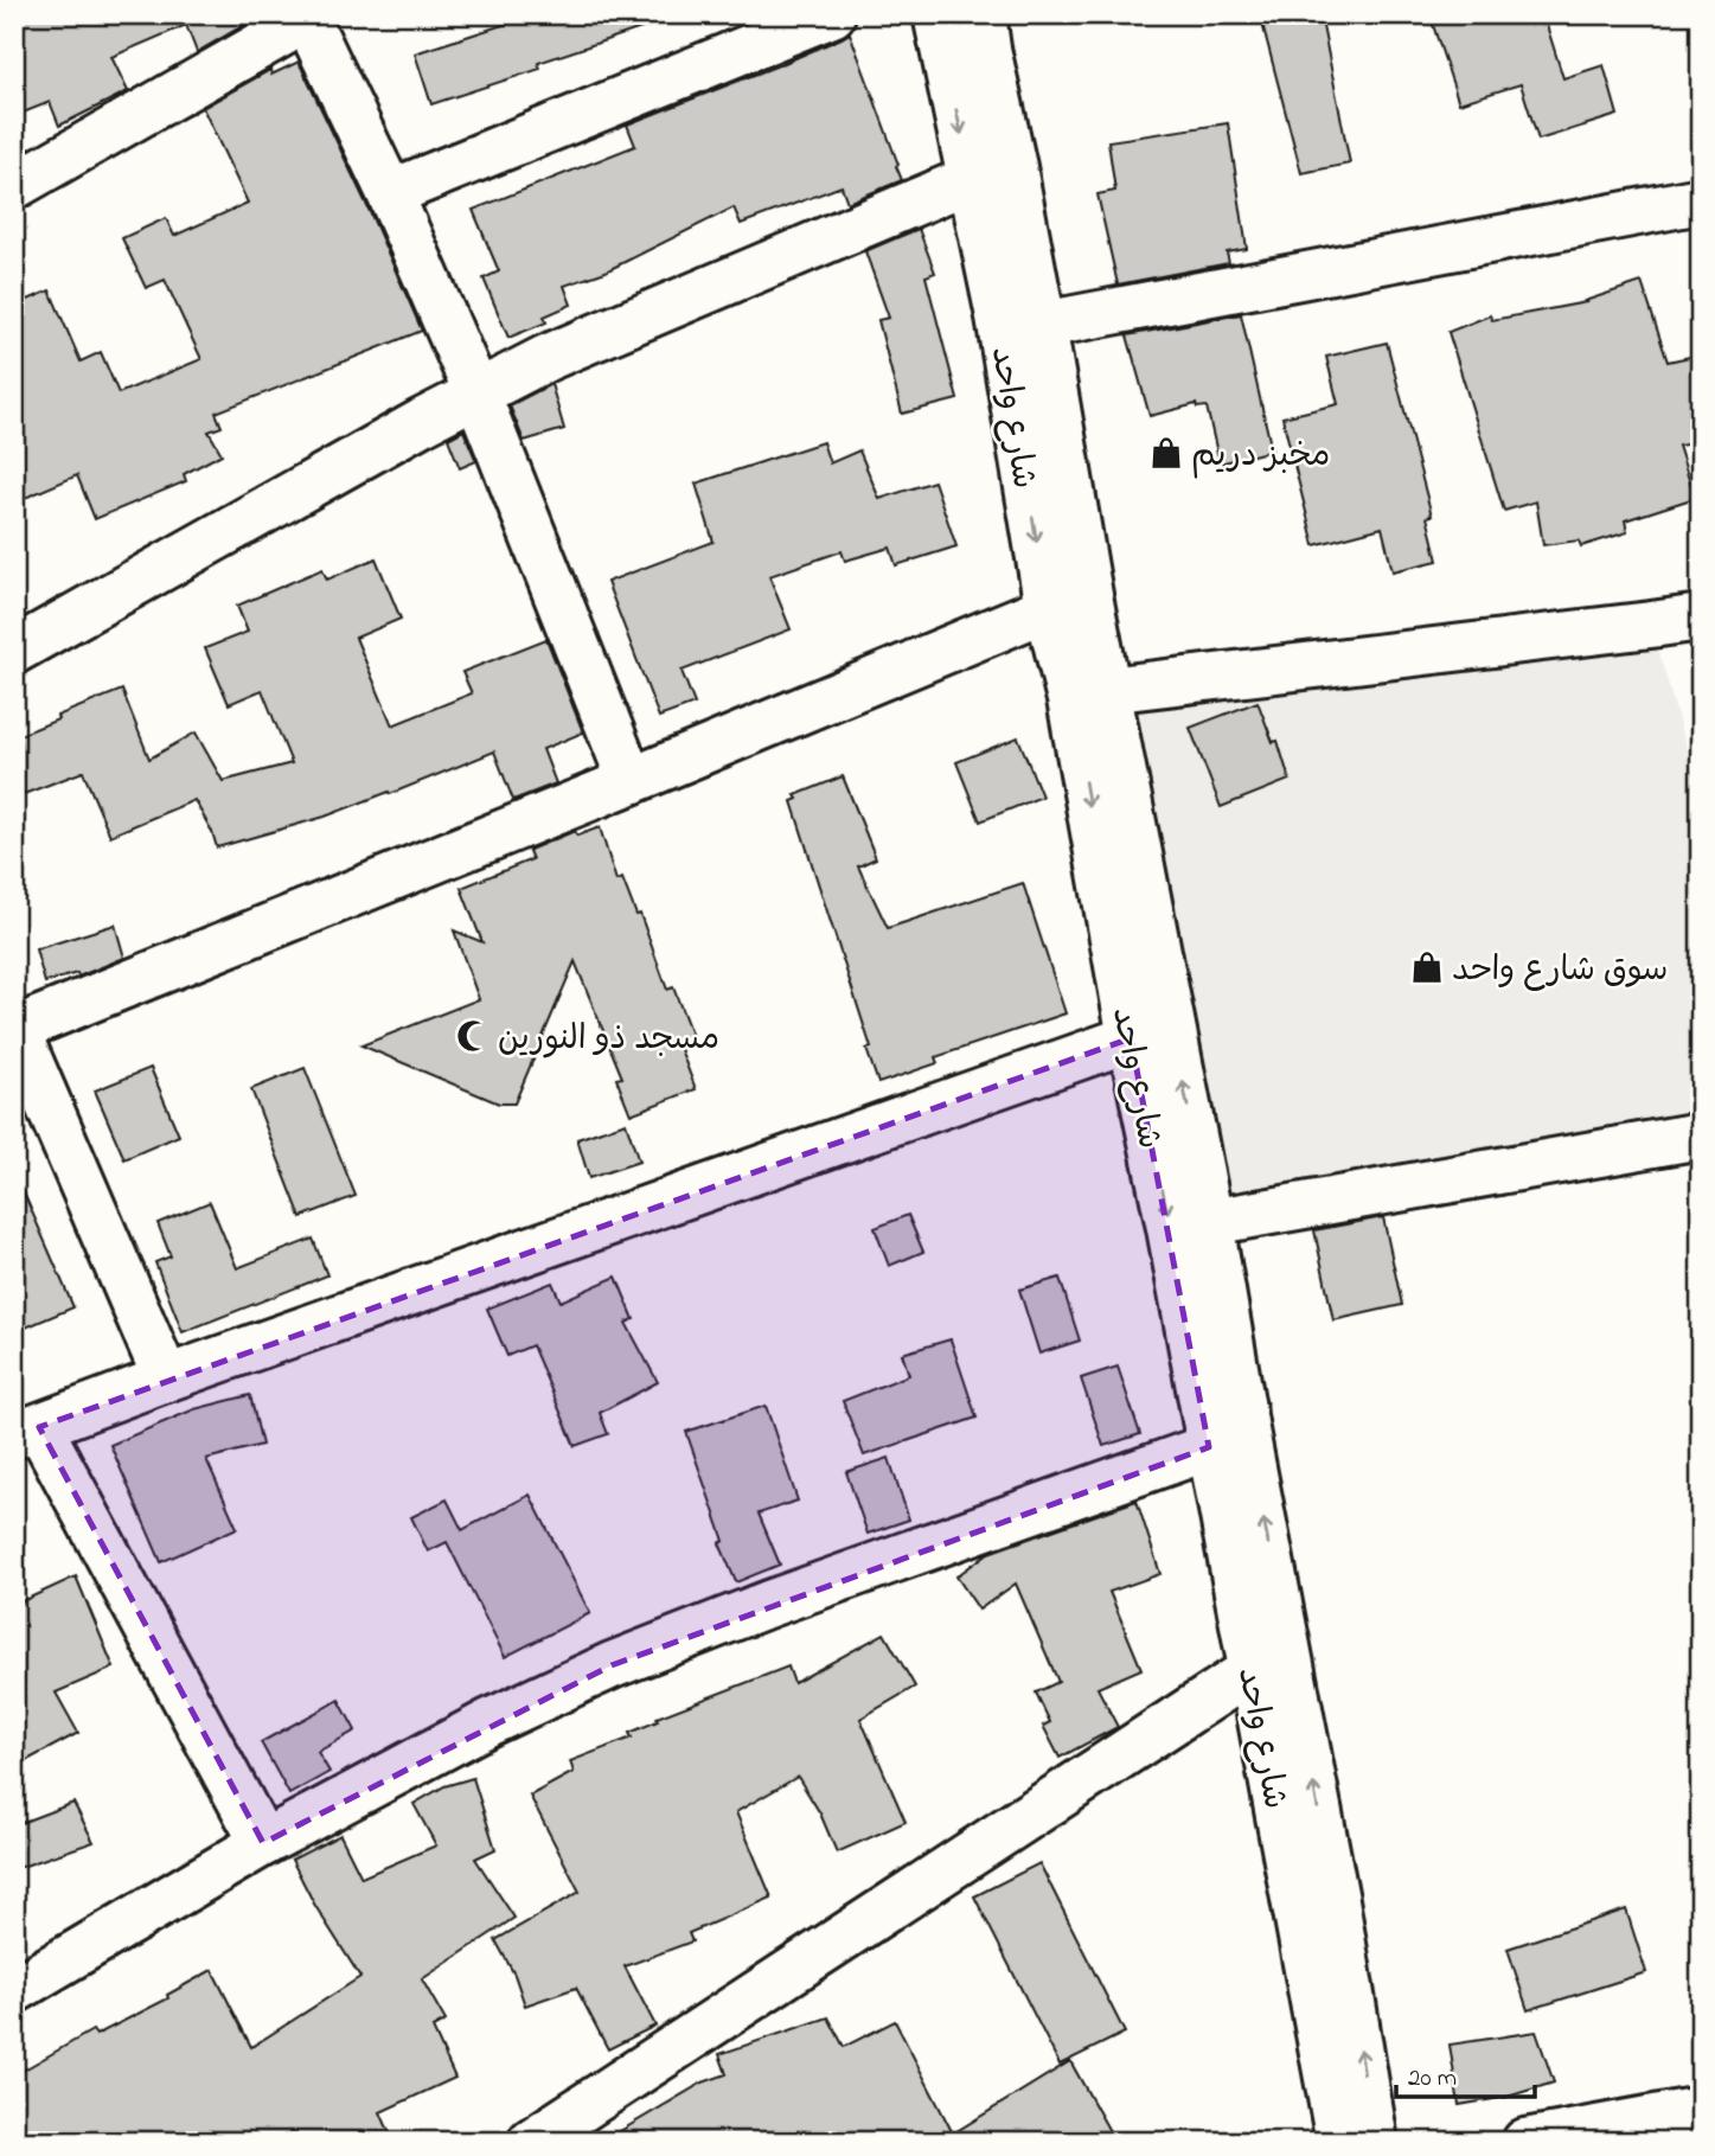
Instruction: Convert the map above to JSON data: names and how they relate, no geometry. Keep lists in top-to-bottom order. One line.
{"streets":{"street":["شارع واحد"]},"places":{"shop":["مخبز دريم","سوق شارع واحد"],"mosque":["مسجد ذو النورين"]},"scale_bar":"20 m"}
